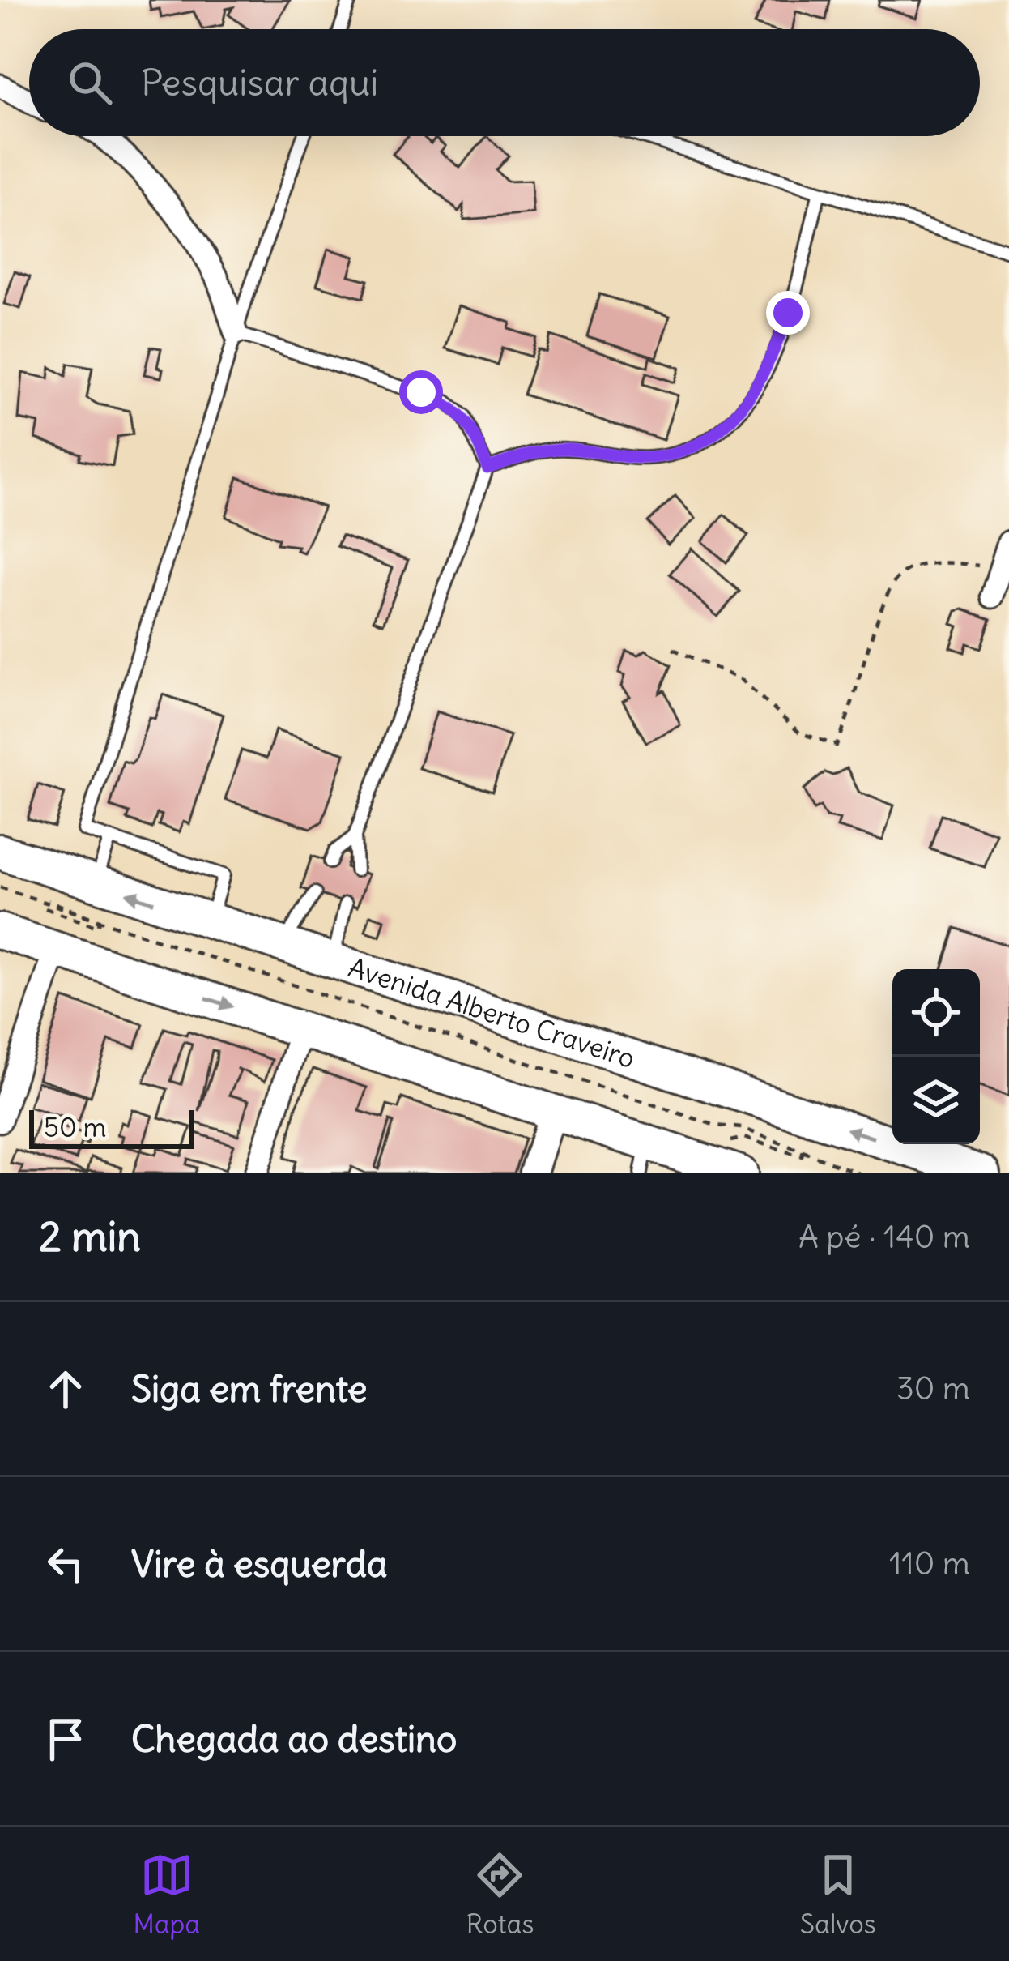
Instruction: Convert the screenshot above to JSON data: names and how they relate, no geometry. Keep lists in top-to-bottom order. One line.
{"streets":{"main road":["Avenida Alberto Craveiro"]},"scale_bar":"50 m","page":{"search":"Pesquisar aqui","scale":"50 m","heading":["2 min","A pé · 140 m"],"list":[["Siga em frente","30 m"],["Vire à esquerda","110 m"],"Chegada ao destino"],"nav":["Mapa","Rotas","Salvos"]}}
